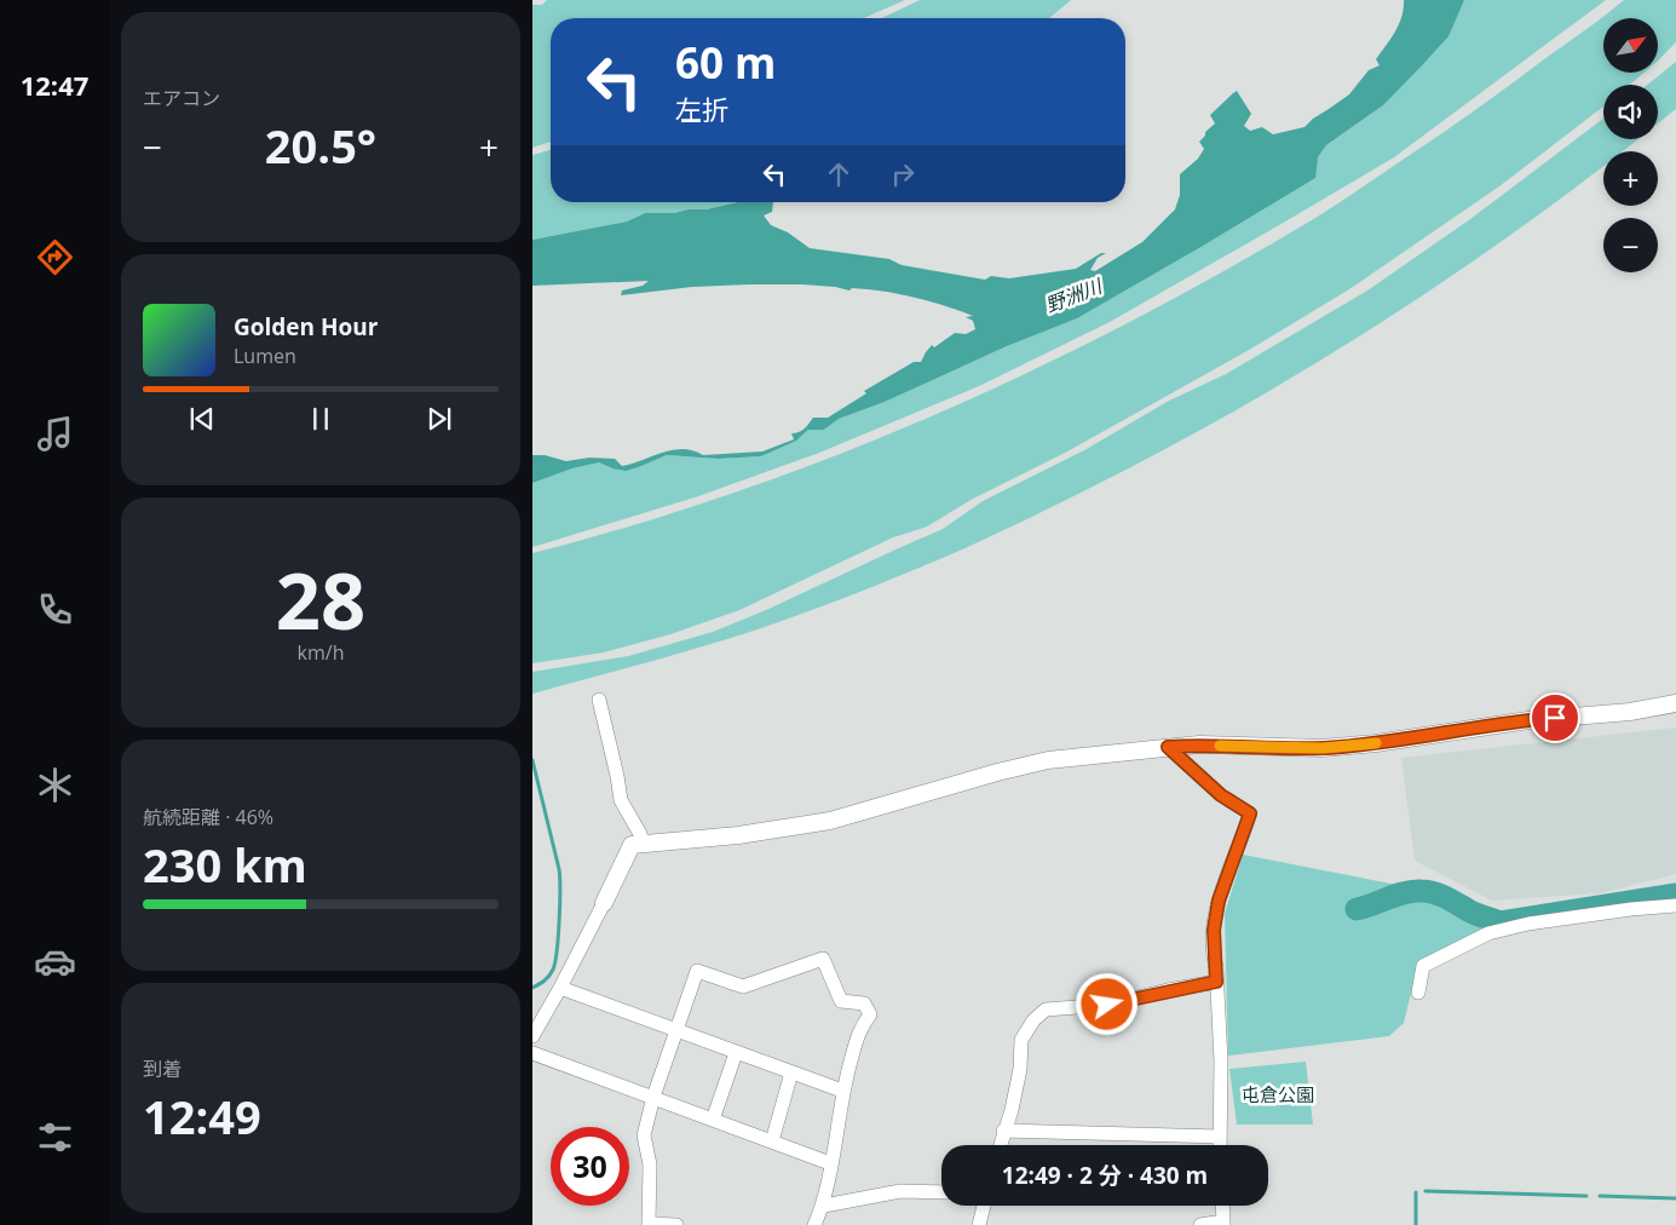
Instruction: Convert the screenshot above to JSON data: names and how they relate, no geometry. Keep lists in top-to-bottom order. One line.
{"water":["野洲川"],"parks":["屯倉公園"],"north":"top right","page":{"tabs":"12:47","tile":["エアコン",["28","km/h"],["航続距離 · 46%","230 km"],["到着","12:49"]],"map_buttons":["+","−"],"turn":["60 m","左折"],"heat":["−","20.5°","+"],"song":["Golden Hour","Lumen"],"limit":"30","trip":"12:49 · 2 分 · 430 m"}}
